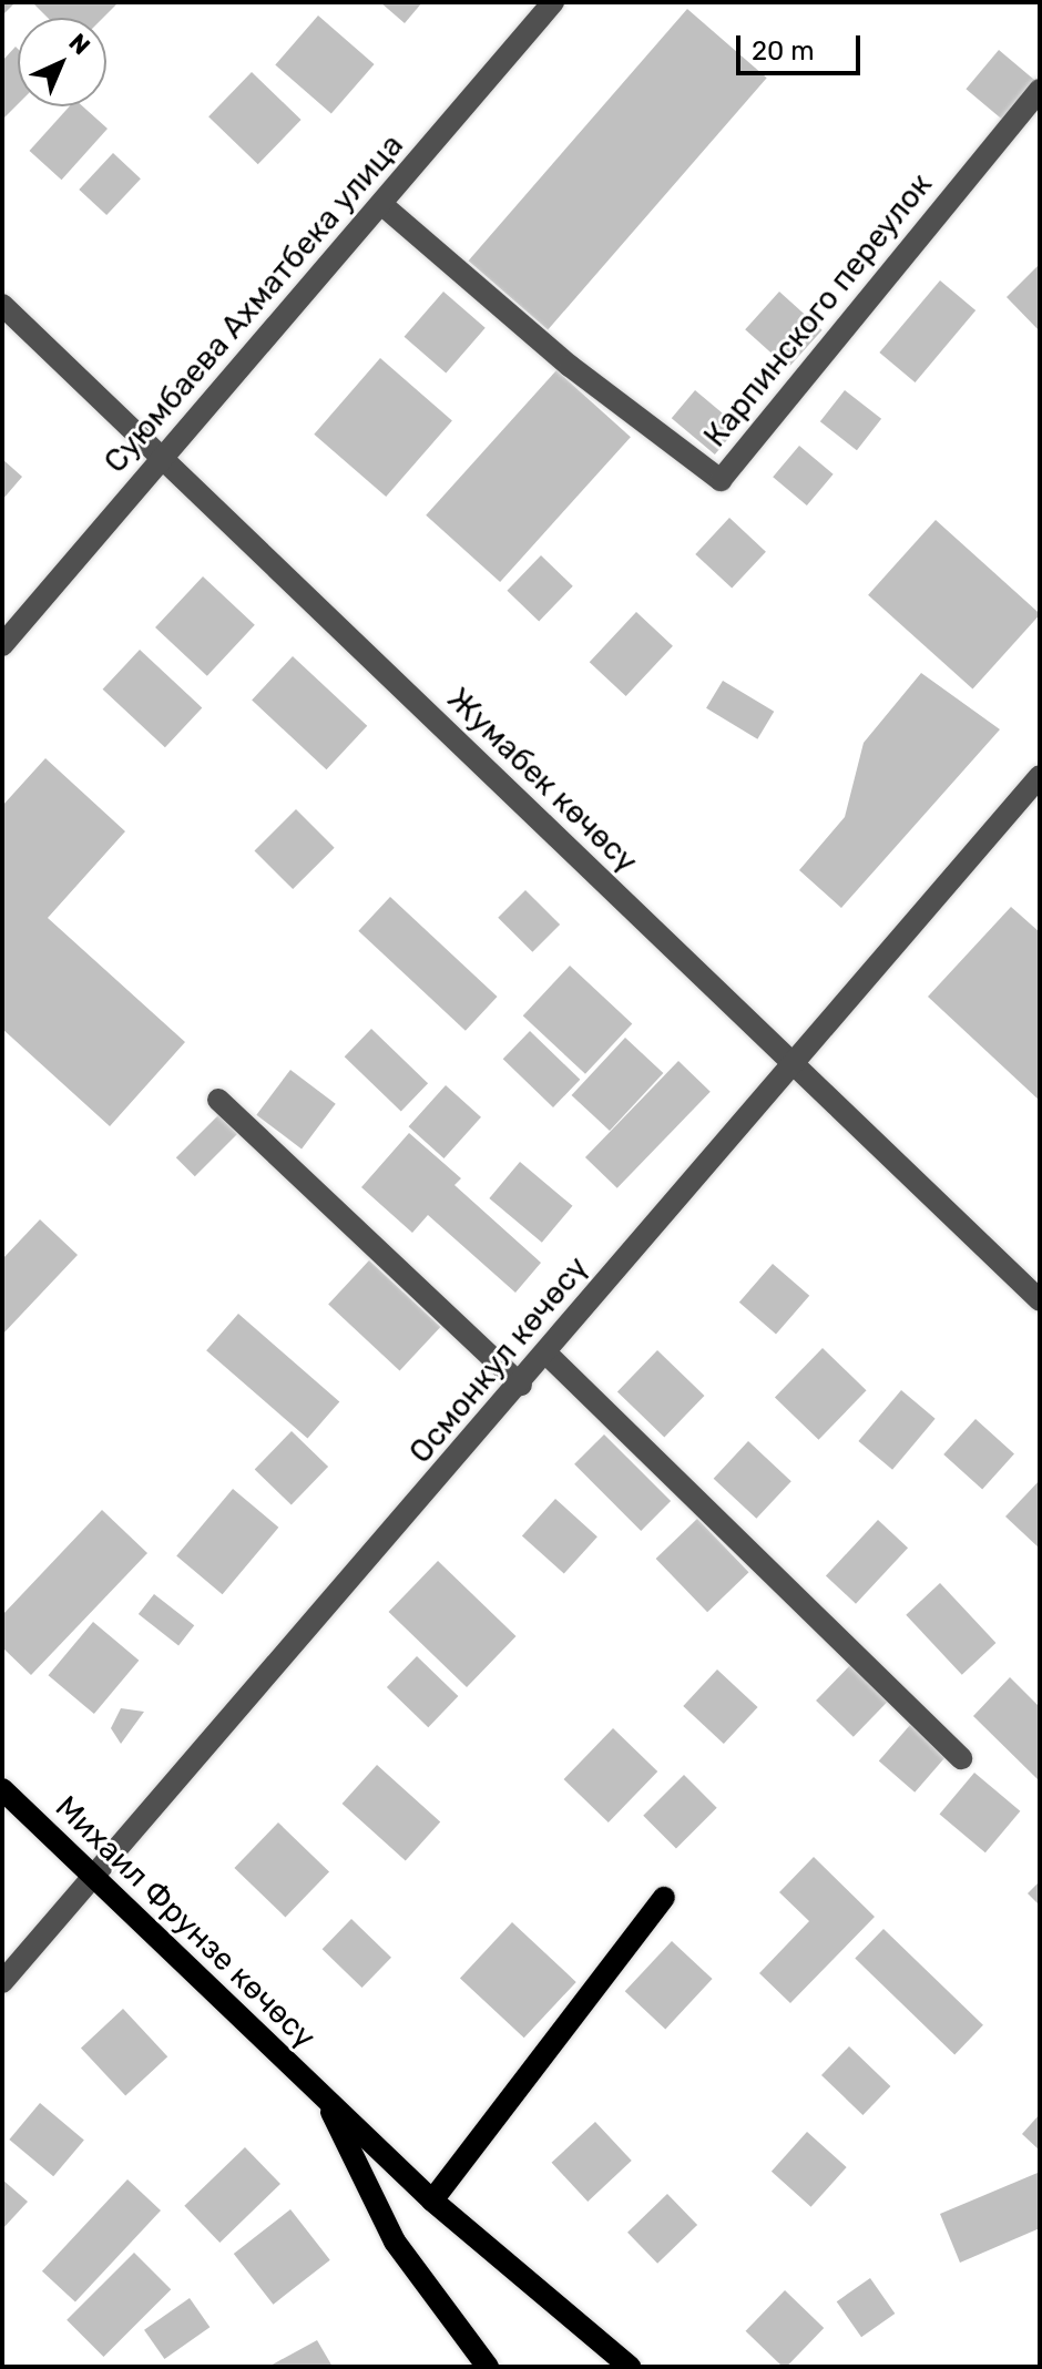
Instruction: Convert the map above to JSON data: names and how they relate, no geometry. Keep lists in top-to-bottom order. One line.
{"streets":{"main road":["Михаил Фрунзе көчөсү"],"street":["Суюмбаева Ахматбека улица","Карпинского переулок","Жумабек көчөсү","Осмонкул көчөсү"]},"crossings":[["Суюмбаева Ахматбека улица","Карпинского переулок"],["Суюмбаева Ахматбека улица","Жумабек көчөсү"],["Жумабек көчөсү","Осмонкул көчөсү"],["Осмонкул көчөсү","Михаил Фрунзе көчөсү"]],"scale_bar":"20 m","north":"top right"}
